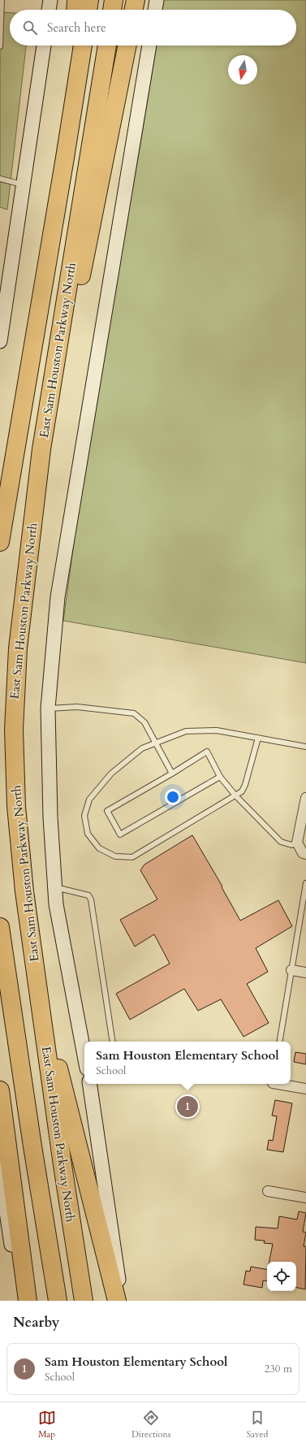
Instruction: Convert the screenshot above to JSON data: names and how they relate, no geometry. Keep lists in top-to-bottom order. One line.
{"streets":{"highway":["East Sam Houston Parkway North"]},"north":"bottom","page":{"search":"Search here","popup":["Sam Houston Elementary School","School"],"pins":"1","heading":"Nearby","list":[{"mark":"1","name":"Sam Houston Elementary School","note":"School","value":"230 m"}],"nav":["Map","Directions","Saved"]}}
